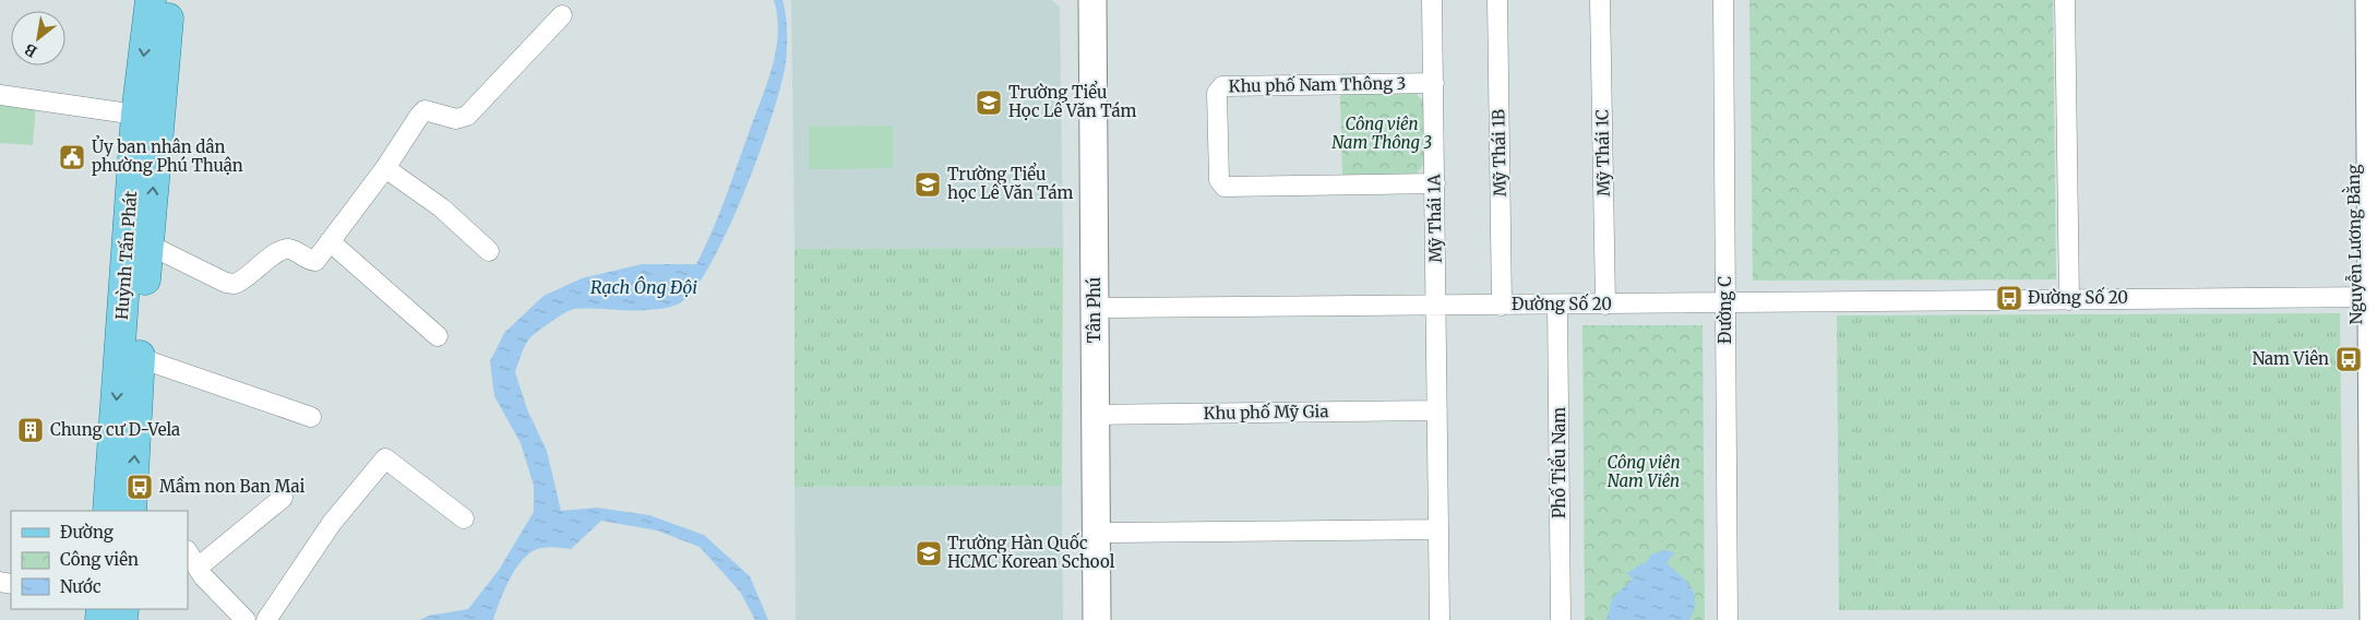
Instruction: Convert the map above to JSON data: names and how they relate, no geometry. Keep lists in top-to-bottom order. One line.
{"streets":{"main road":["Nguyễn Lương Bằng","Huỳnh Tấn Phát","Tân Phú"],"street":["Khu phố Nam Thông 3","Mỹ Thái 1B","Mỹ Thái 1C","Mỹ Thái 1A","Đường Số 20","Đường C","Khu phố Mỹ Gia","Phố Tiểu Nam"]},"crossings":[["Khu phố Nam Thông 3","Mỹ Thái 1A"],["Mỹ Thái 1B","Đường Số 20"],["Mỹ Thái 1C","Đường Số 20"],["Mỹ Thái 1A","Đường Số 20"],["Nguyễn Lương Bằng","Đường Số 20"],["Đường Số 20","Tân Phú"],["Đường Số 20","Đường C"],["Đường Số 20","Phố Tiểu Nam"],["Tân Phú","Khu phố Mỹ Gia"]],"water":["Rạch Ông Đội"],"parks":["Công viên Nam Thông 3","Công viên Nam Viên"],"places":{"school or university":["Trường Tiểu Học Lê Văn Tám","Trường Tiểu học Lê Văn Tám","Trường Hàn Quốc HCMC Korean School"],"public building":["Ủy ban nhân dân phường Phú Thuận"],"bus stop":["Đường Số 20","Nam Viên","Mầm non Ban Mai"],"building":["Chung cư D-Vela"]},"legend":["Đường","Công viên","Nước"],"north":"bottom left"}
